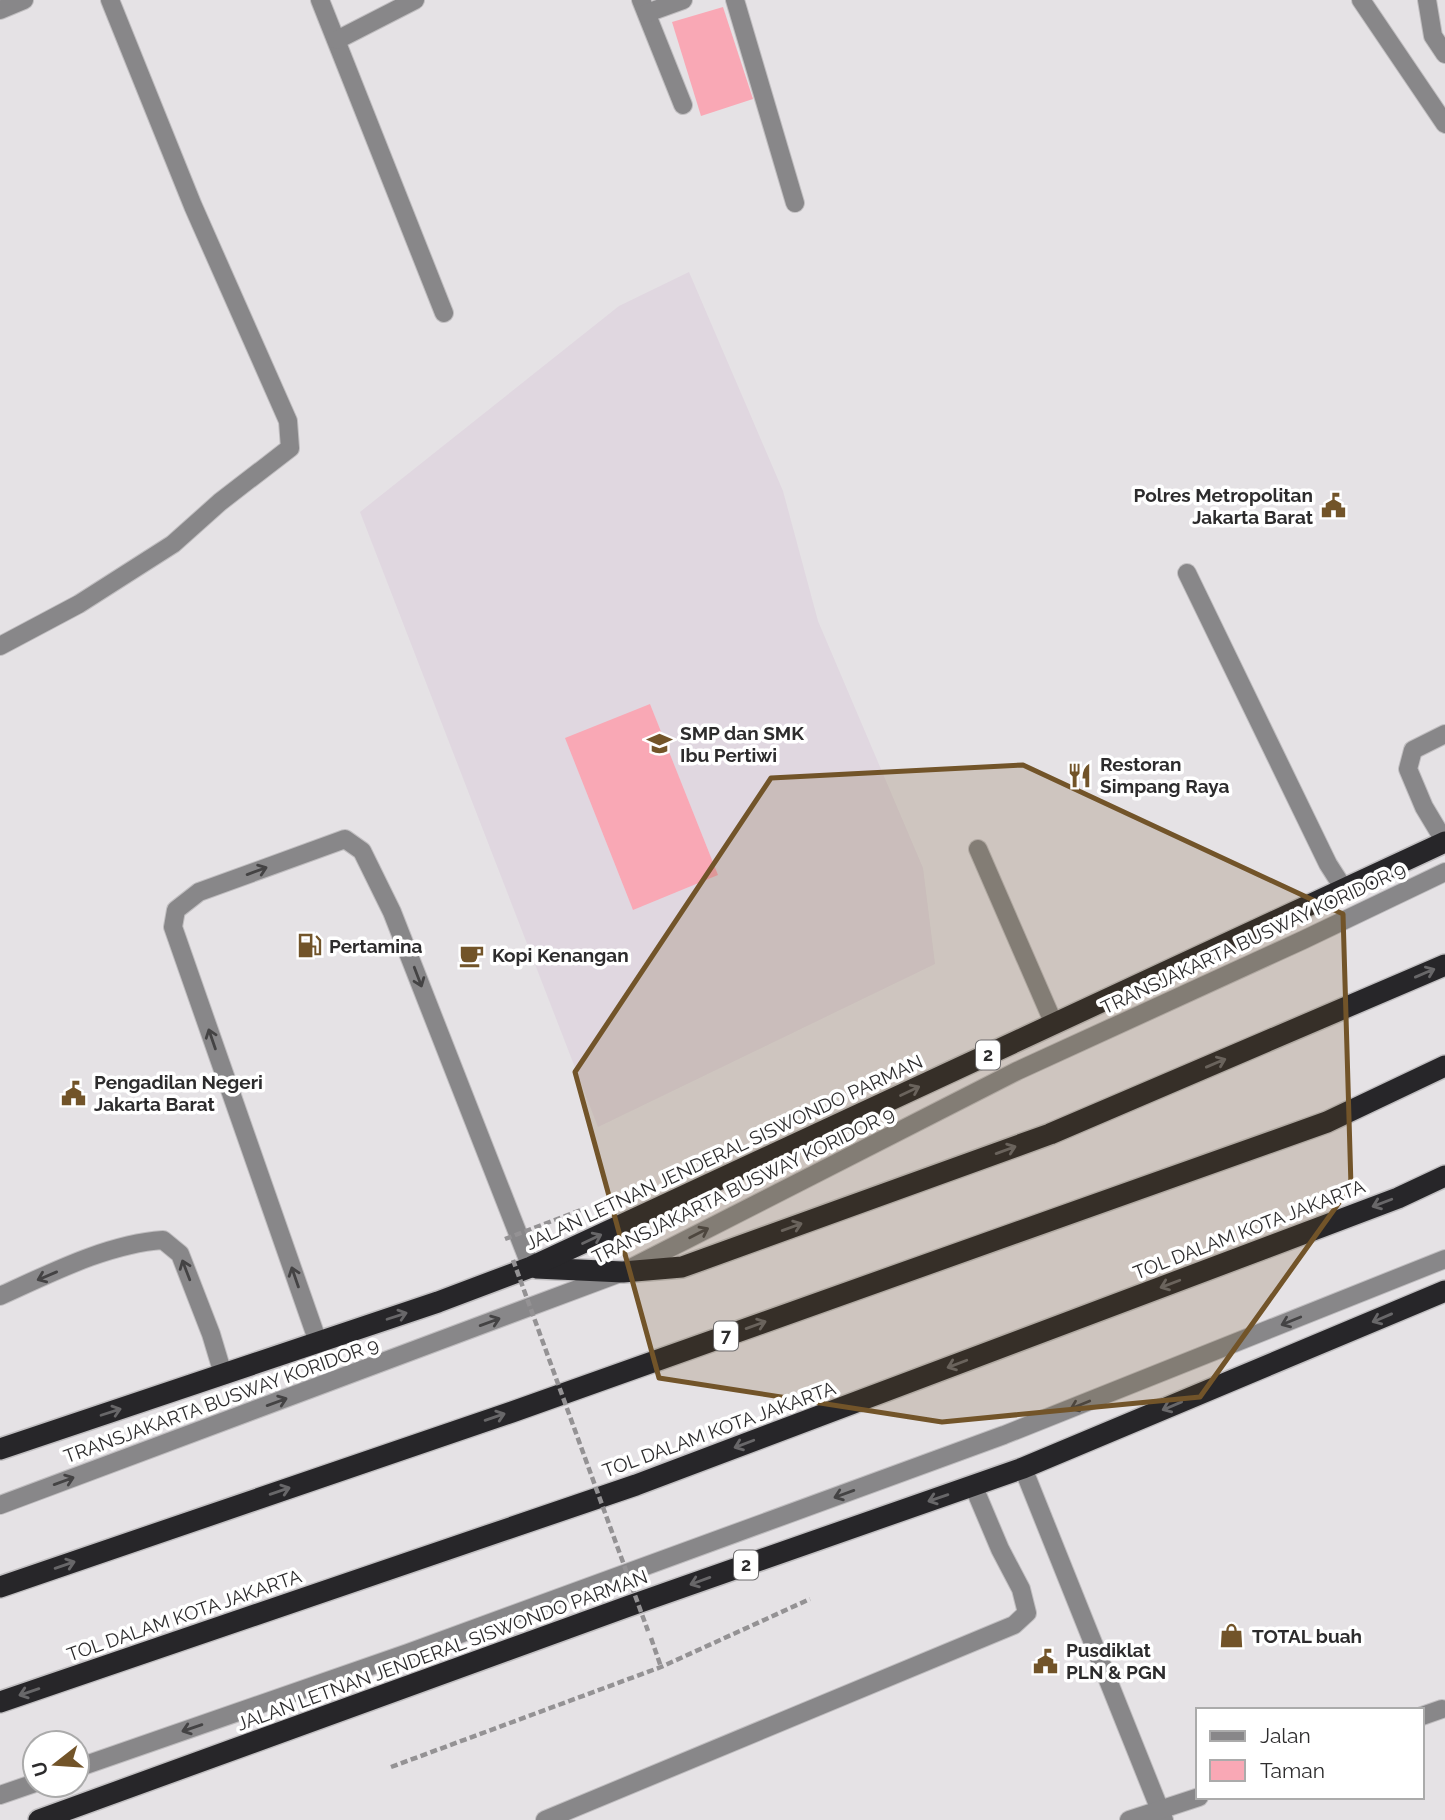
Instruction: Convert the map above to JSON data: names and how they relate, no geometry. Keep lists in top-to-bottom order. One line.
{"streets":{"highway":["2","JALAN LETNAN JENDERAL SISWONDO PARMAN","TOL DALAM KOTA JAKARTA","7"],"street":["TRANSJAKARTA BUSWAY KORIDOR 9"]},"one_way":["TRANSJAKARTA BUSWAY KORIDOR 9"],"places":{"public building":["Polres Metropolitan Jakarta Barat","Pengadilan Negeri Jakarta Barat","Pusdiklat PLN & PGN"],"school or university":["SMP dan SMK Ibu Pertiwi"],"restaurant":["Restoran Simpang Raya"],"fuel station":["Pertamina"],"cafe":["Kopi Kenangan"],"shop":["TOTAL buah"]},"legend":["Jalan","Taman"],"north":"left"}
